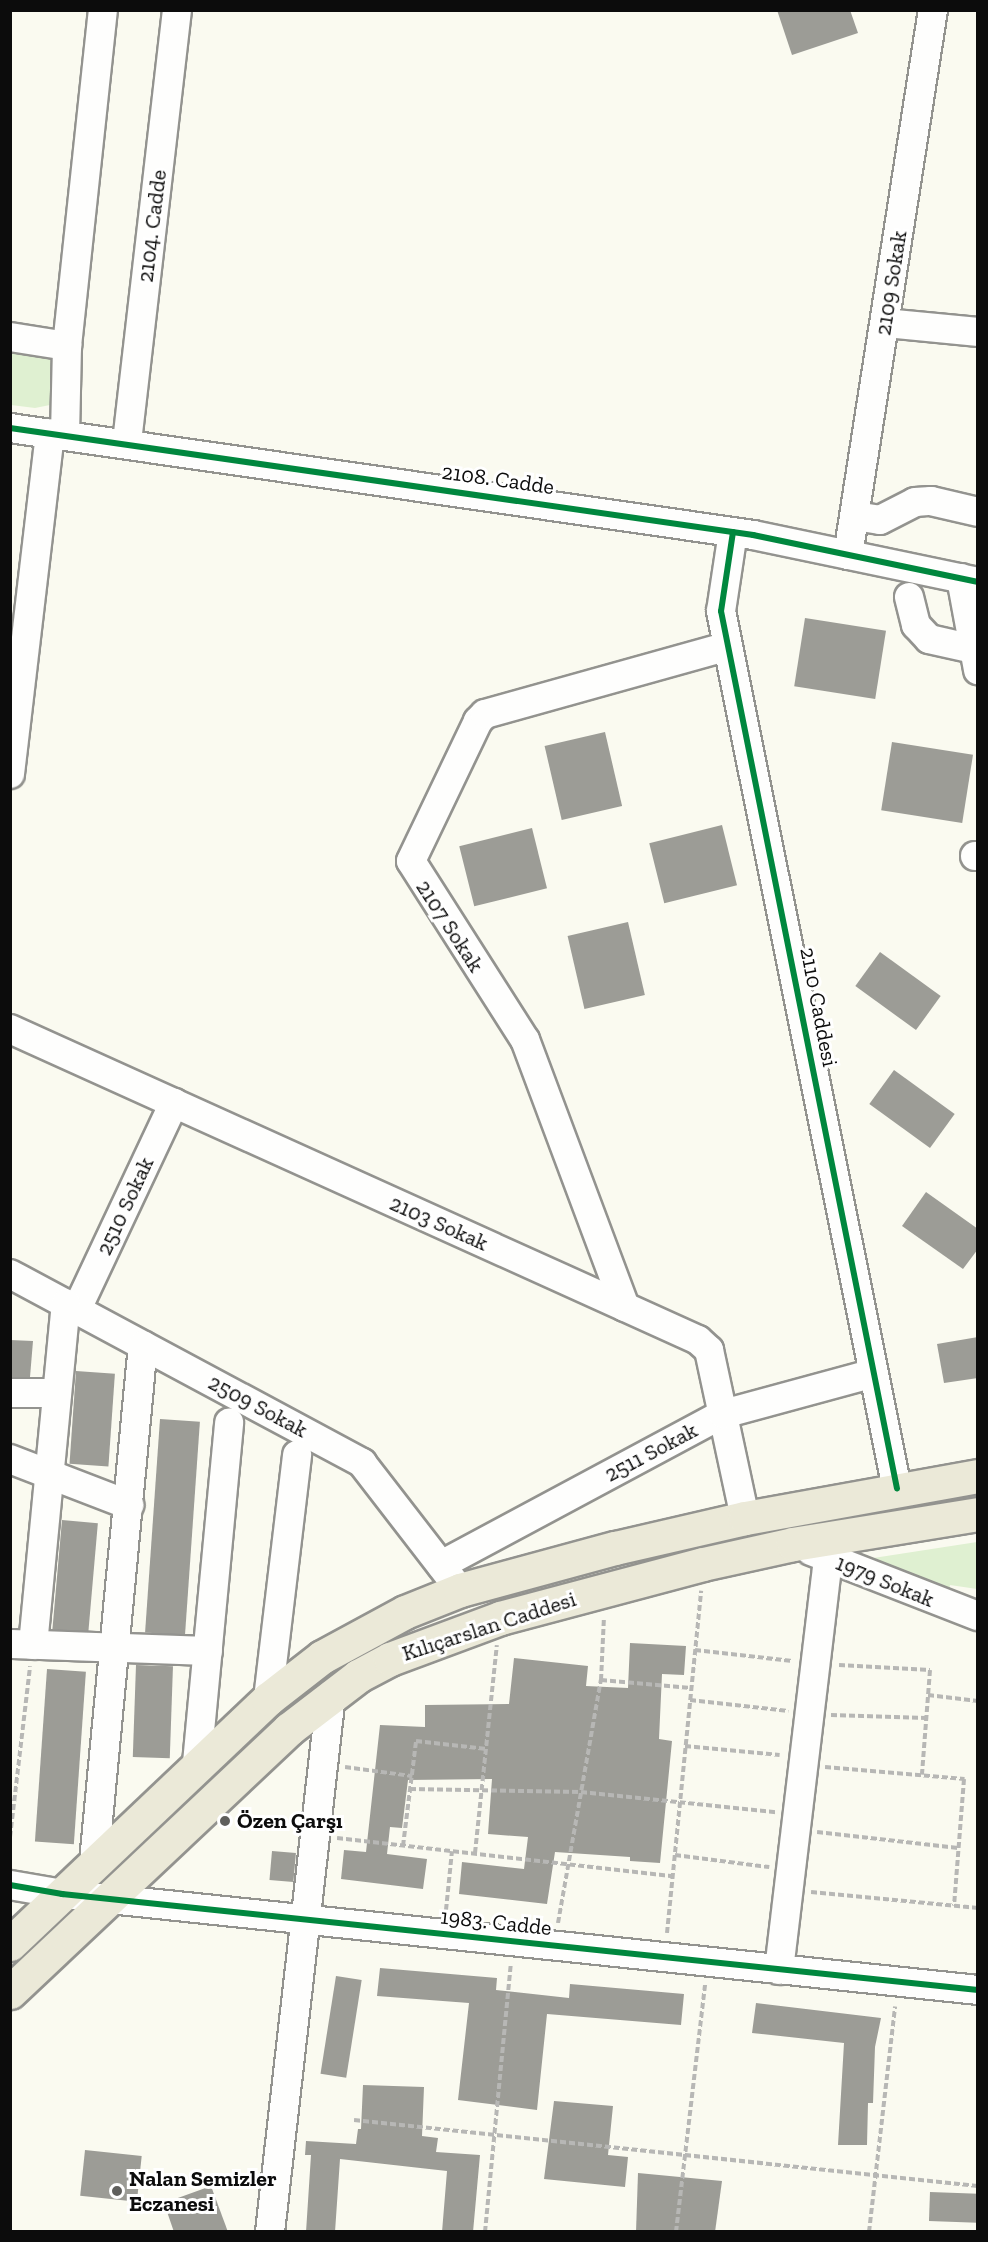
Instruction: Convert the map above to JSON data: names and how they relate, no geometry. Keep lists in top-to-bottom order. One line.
{"streets":{"main road":["Kılıçarslan Caddesi"],"street":["2104. Cadde","2109 Sokak","2108. Cadde","2107 Sokak","2110 Caddesi","2510 Sokak","2103 Sokak","2509 Sokak","2511 Sokak","1979 Sokak","1983. Cadde"]},"crossings":[["2104. Cadde","2108. Cadde"],["2109 Sokak","2108. Cadde"],["2108. Cadde","2110 Caddesi"],["2107 Sokak","2110 Caddesi"],["2107 Sokak","2103 Sokak"],["2110 Caddesi","2511 Sokak"],["2110 Caddesi","Kılıçarslan Caddesi"],["2510 Sokak","2103 Sokak"],["2510 Sokak","2509 Sokak"],["2103 Sokak","2511 Sokak"],["2103 Sokak","Kılıçarslan Caddesi"],["2509 Sokak","2511 Sokak"],["2509 Sokak","Kılıçarslan Caddesi"],["1979 Sokak","Kılıçarslan Caddesi"],["Kılıçarslan Caddesi","1983. Cadde"]],"places":["Özen Çarşı","Nalan Semizler Eczanesi"]}
